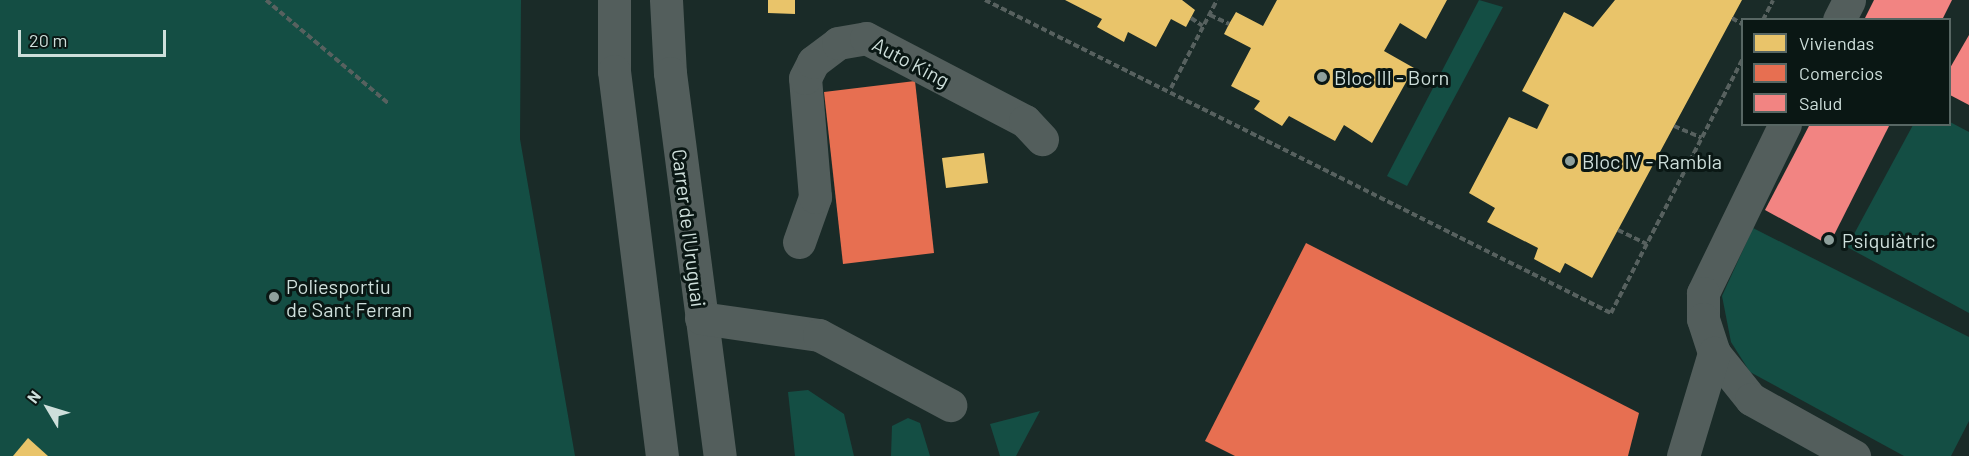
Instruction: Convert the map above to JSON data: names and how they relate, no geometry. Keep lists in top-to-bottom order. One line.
{"streets":{"street":["Auto King","Carrer de l'Uruguai"]},"places":["Bloc III - Born","Bloc IV - Rambla","Psiquiàtric","Poliesportiu de Sant Ferran"],"legend":["Viviendas","Comercios","Salud"],"scale_bar":"20 m","north":"top left"}
